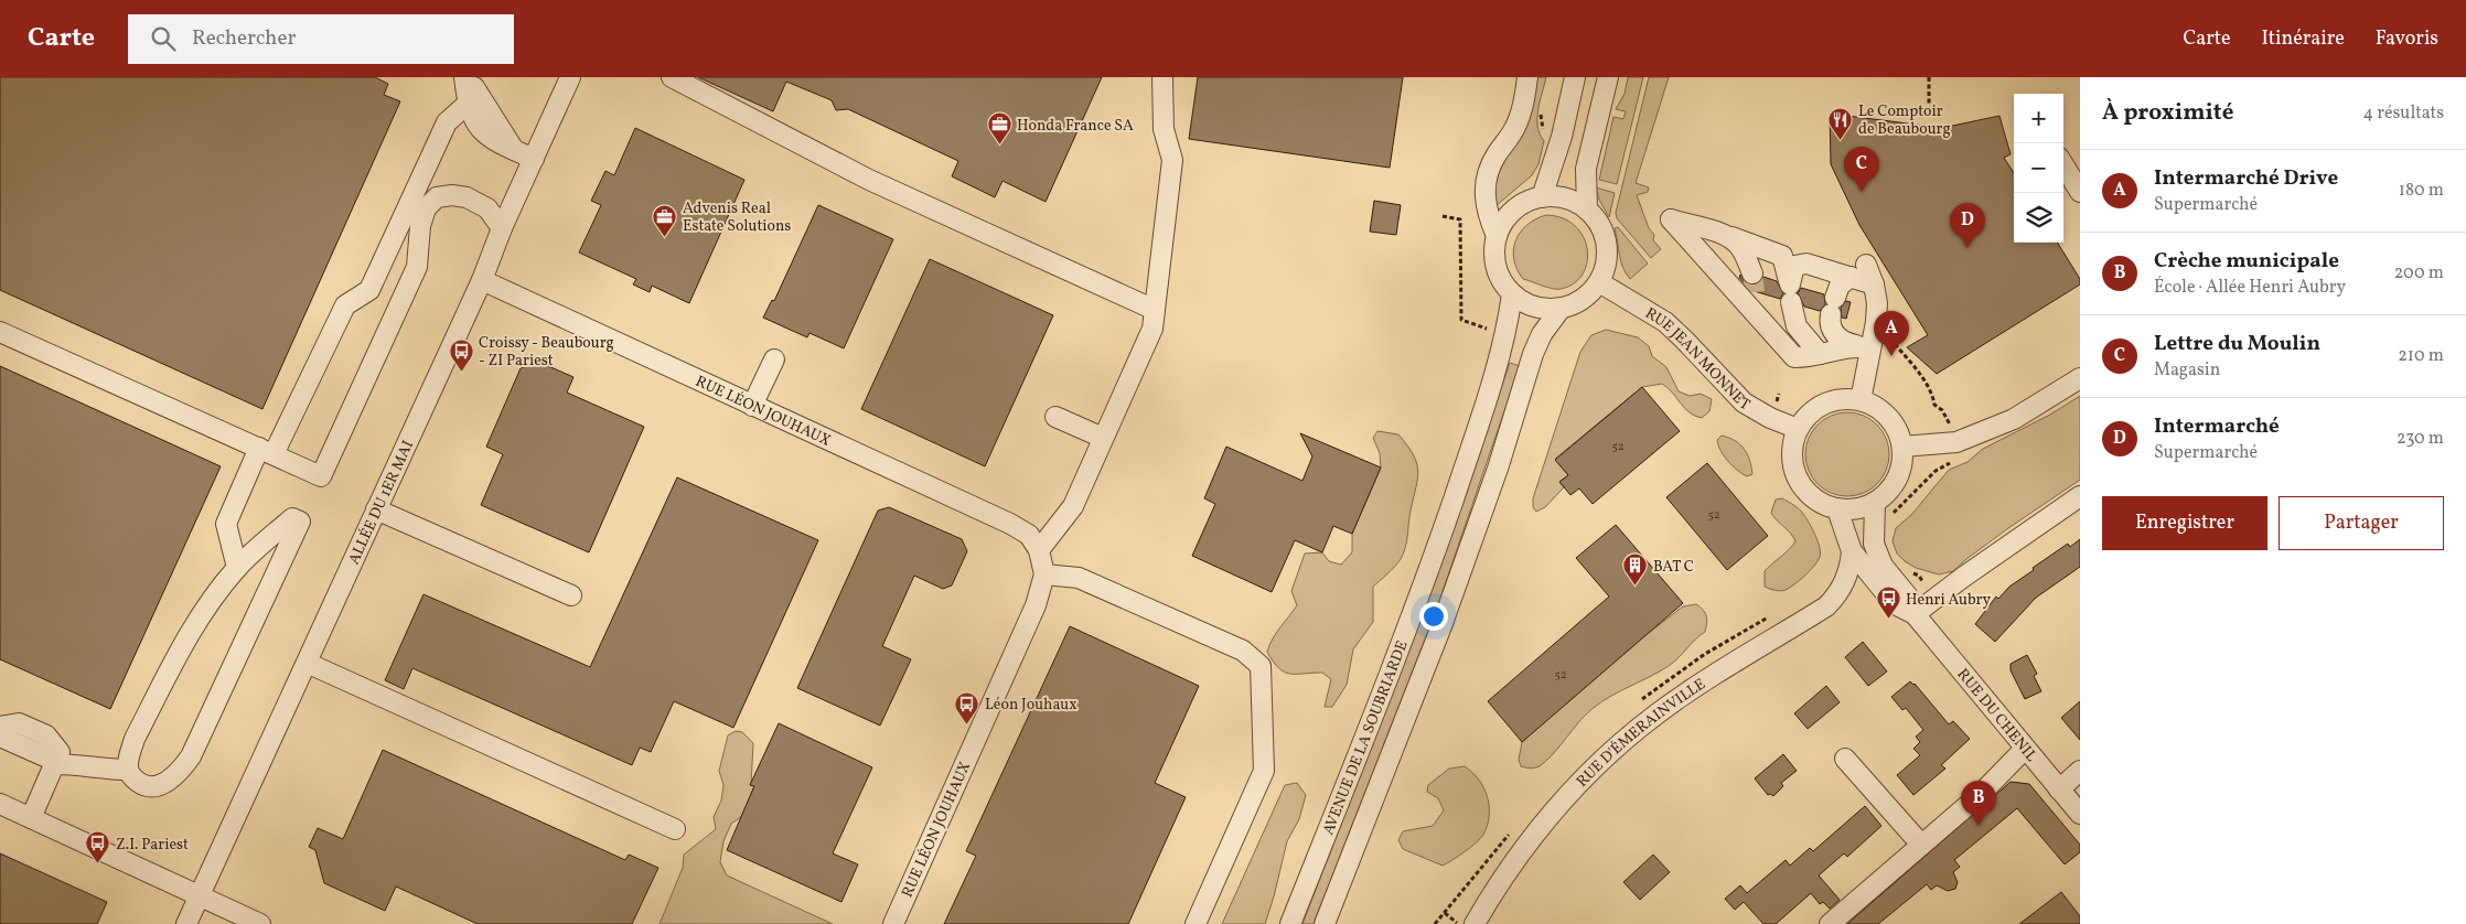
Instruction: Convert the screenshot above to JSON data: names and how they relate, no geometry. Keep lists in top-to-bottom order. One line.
{"streets":{"street":["RUE JEAN MONNET","RUE LÉON JOUHAUX","ALLÉE DU 1ER MAI","RUE DU CHENIL","RUE D'ÉMERAINVILLE","AVENUE DE LA SOUBRIARDE"]},"crossings":[["RUE JEAN MONNET","RUE DU CHENIL"],["RUE JEAN MONNET","AVENUE DE LA SOUBRIARDE"],["RUE LÉON JOUHAUX","ALLÉE DU 1ER MAI"],["RUE DU CHENIL","RUE D'ÉMERAINVILLE"]],"places":{"restaurant":["Le Comptoir de Beaubourg"],"office":["Honda France SA","Advenis Real Estate Solutions"],"bus stop":["Croissy - Beaubourg - ZI Pariest","Henri Aubry","Léon Jouhaux","Z.I. Pariest"],"building":["BAT C"]},"house_numbers":["52","52","52"],"page":{"header":"Carte","search":"Rechercher","nav":["Carte","Itinéraire","Favoris"],"heading":["À proximité","4 résultats"],"map_buttons":["+","−"],"pins":["C","D","A","B"],"list":[{"mark":"A","name":"Intermarché Drive","note":"Supermarché","value":"180 m"},{"mark":"B","name":"Crèche municipale","note":"École · Allée Henri Aubry","value":"200 m"},{"mark":"C","name":"Lettre du Moulin","note":"Magasin","value":"210 m"},{"mark":"D","name":"Intermarché","note":"Supermarché","value":"230 m"}],"buttons":["Enregistrer","Partager"]}}
